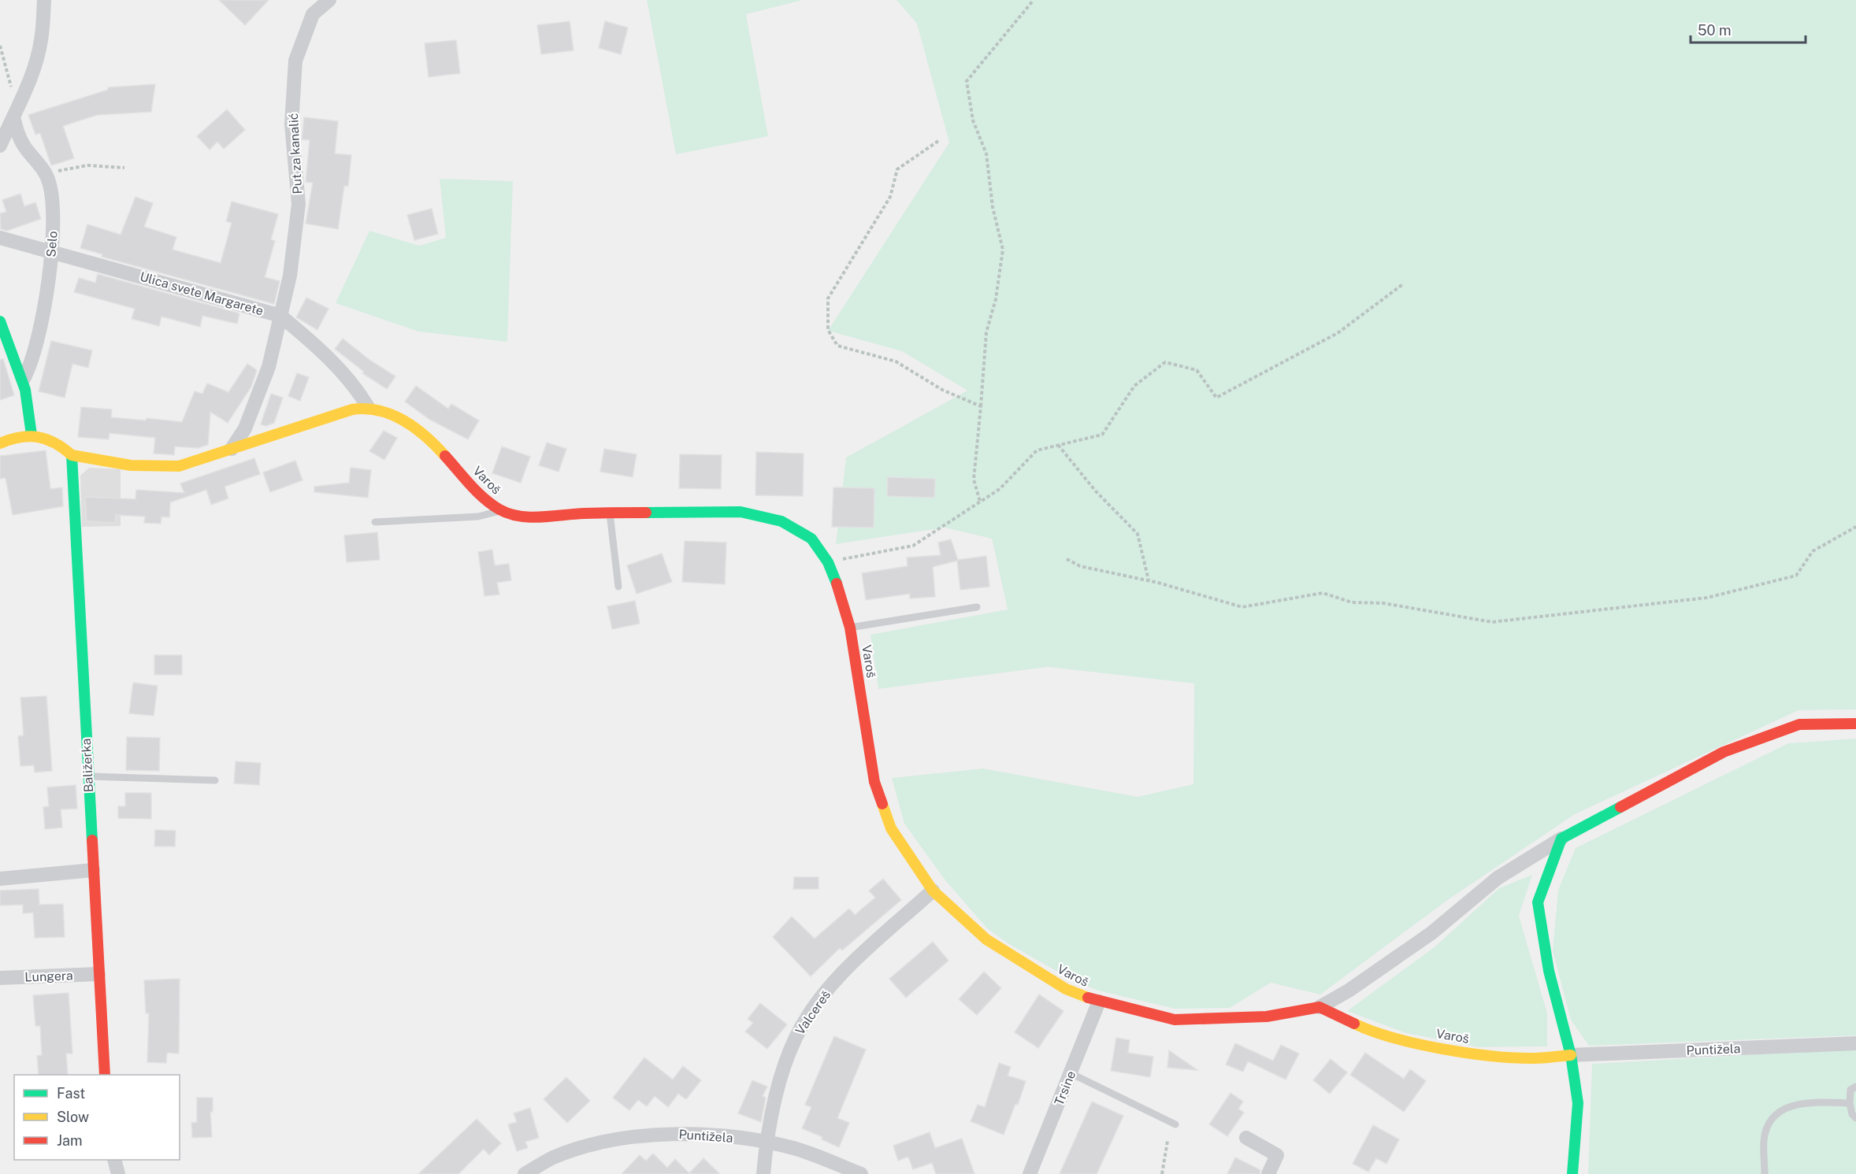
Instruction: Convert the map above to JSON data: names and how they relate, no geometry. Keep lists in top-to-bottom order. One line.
{"streets":{"main road":["Varoš","Baližerka"],"street":["Put za kanalić","Selo","Ulica svete Margarete","Lungera","Valcereš","Puntižela","Trsine"]},"crossings":[["Put za kanalić","Ulica svete Margarete"],["Put za kanalić","Varoš"],["Selo","Ulica svete Margarete"],["Ulica svete Margarete","Varoš"],["Varoš","Baližerka"],["Varoš","Valcereš"],["Varoš","Puntižela"],["Varoš","Trsine"],["Baližerka","Lungera"],["Valcereš","Puntižela"]],"legend":["Fast","Slow","Jam"],"scale_bar":"50 m"}
